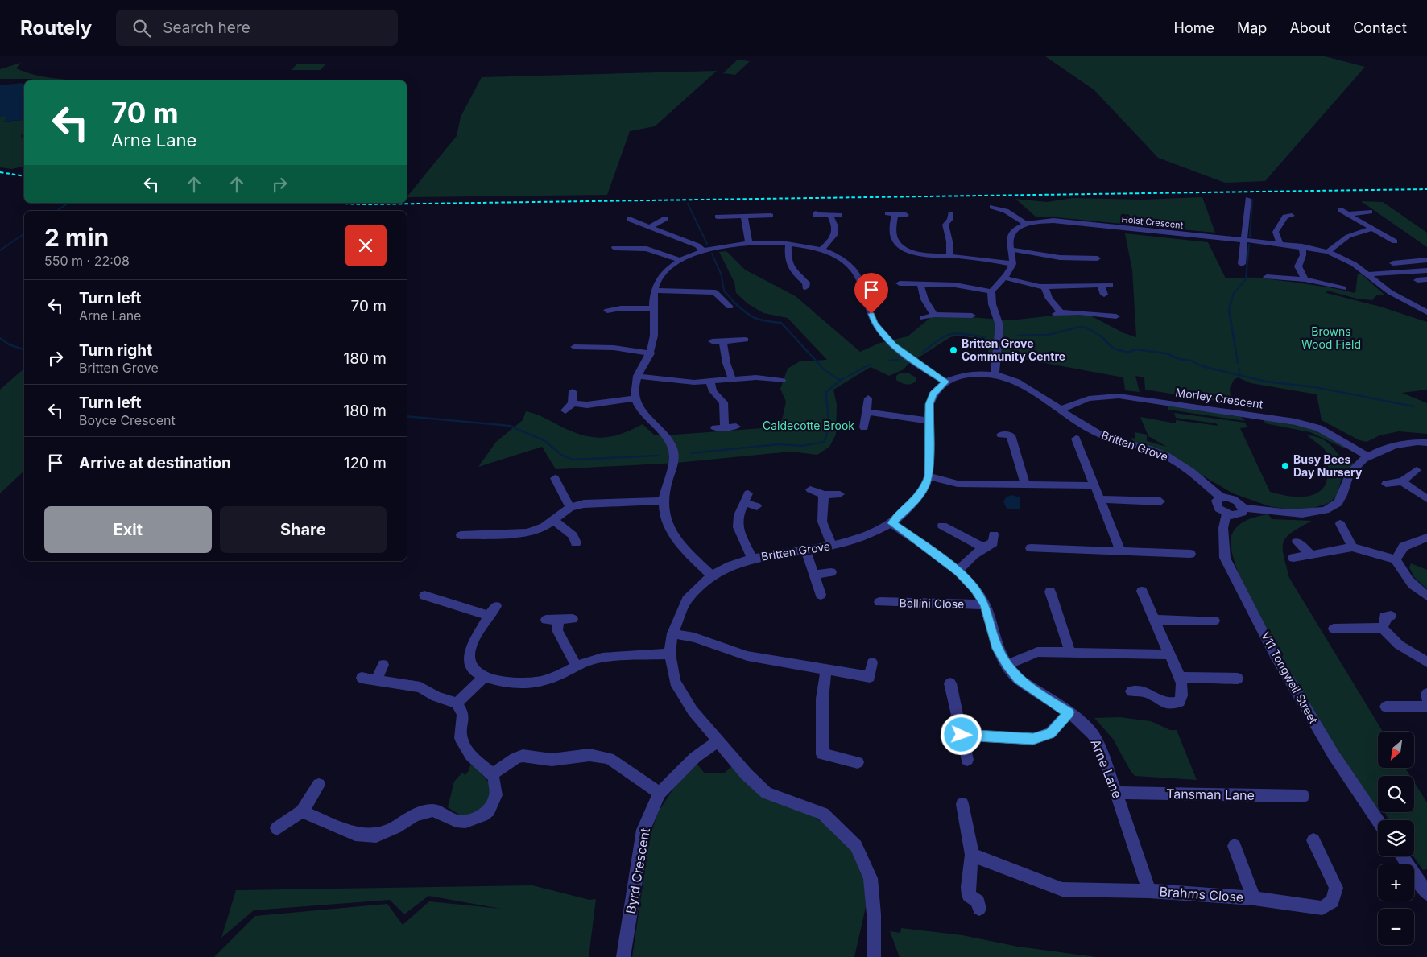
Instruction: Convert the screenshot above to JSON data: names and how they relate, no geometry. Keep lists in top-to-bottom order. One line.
{"streets":{"street":["Holst Crescent","Morley Crescent","Britten Grove","Bellini Close","V11 Tongwell Street","Arne Lane","Tansman Lane","Byrd Crescent","Brahms Close"]},"crossings":[["Morley Crescent","Britten Grove"],["Britten Grove","Arne Lane"],["Britten Grove","Byrd Crescent"],["Bellini Close","Arne Lane"],["Arne Lane","Tansman Lane"],["Arne Lane","Brahms Close"]],"parks":["Browns Wood Field","Caldecotte Brook"],"places":["Britten Grove Community Centre","Busy Bees Day Nursery"],"north":"bottom left","page":{"header":"Routely","search":"Search here","nav":["Home","Map","About","Contact"],"turn":["70 m","Arne Lane"],"heading":["2 min","550 m · 22:08"],"list":[{"name":"Turn left","note":"Arne Lane","value":"70 m"},{"name":"Turn right","note":"Britten Grove","value":"180 m"},{"name":"Turn left","note":"Boyce Crescent","value":"180 m"},{"name":"Arrive at destination","value":"120 m"}],"buttons":["Exit","Share"],"map_buttons":["+","−"]}}
